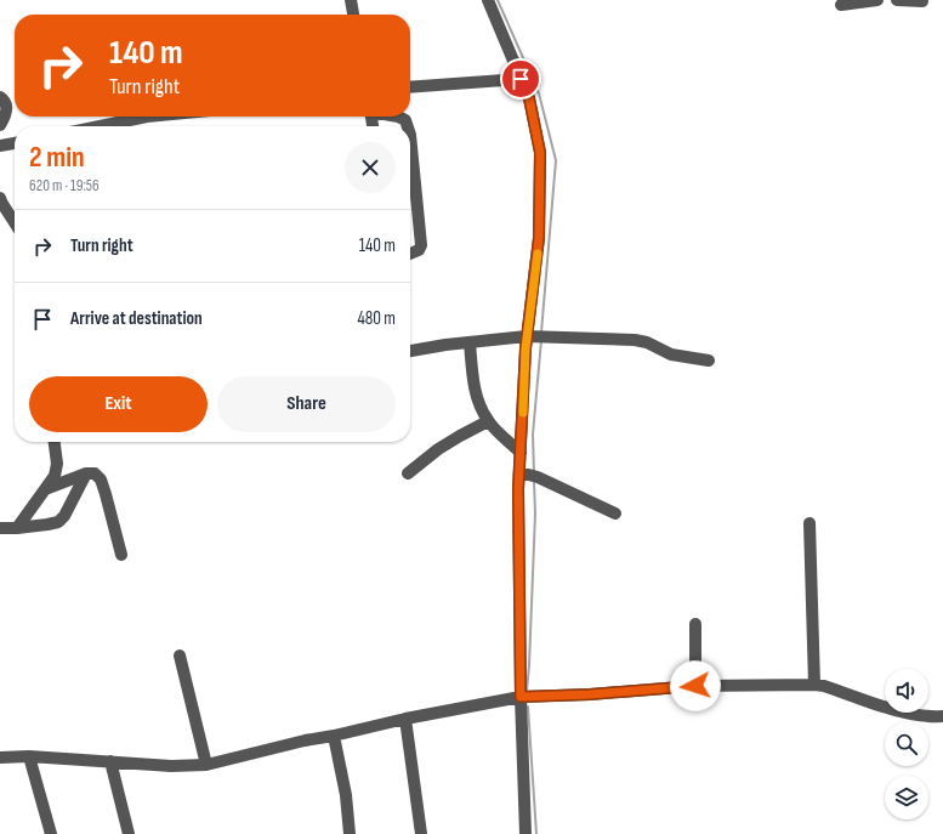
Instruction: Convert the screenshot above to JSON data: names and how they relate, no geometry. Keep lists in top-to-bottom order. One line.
{"page":{"turn":["140 m","Turn right"],"heading":["2 min","620 m · 19:56"],"list":[{"name":"Turn right","value":"140 m"},{"name":"Arrive at destination","value":"480 m"}],"buttons":["Exit","Share"]}}
